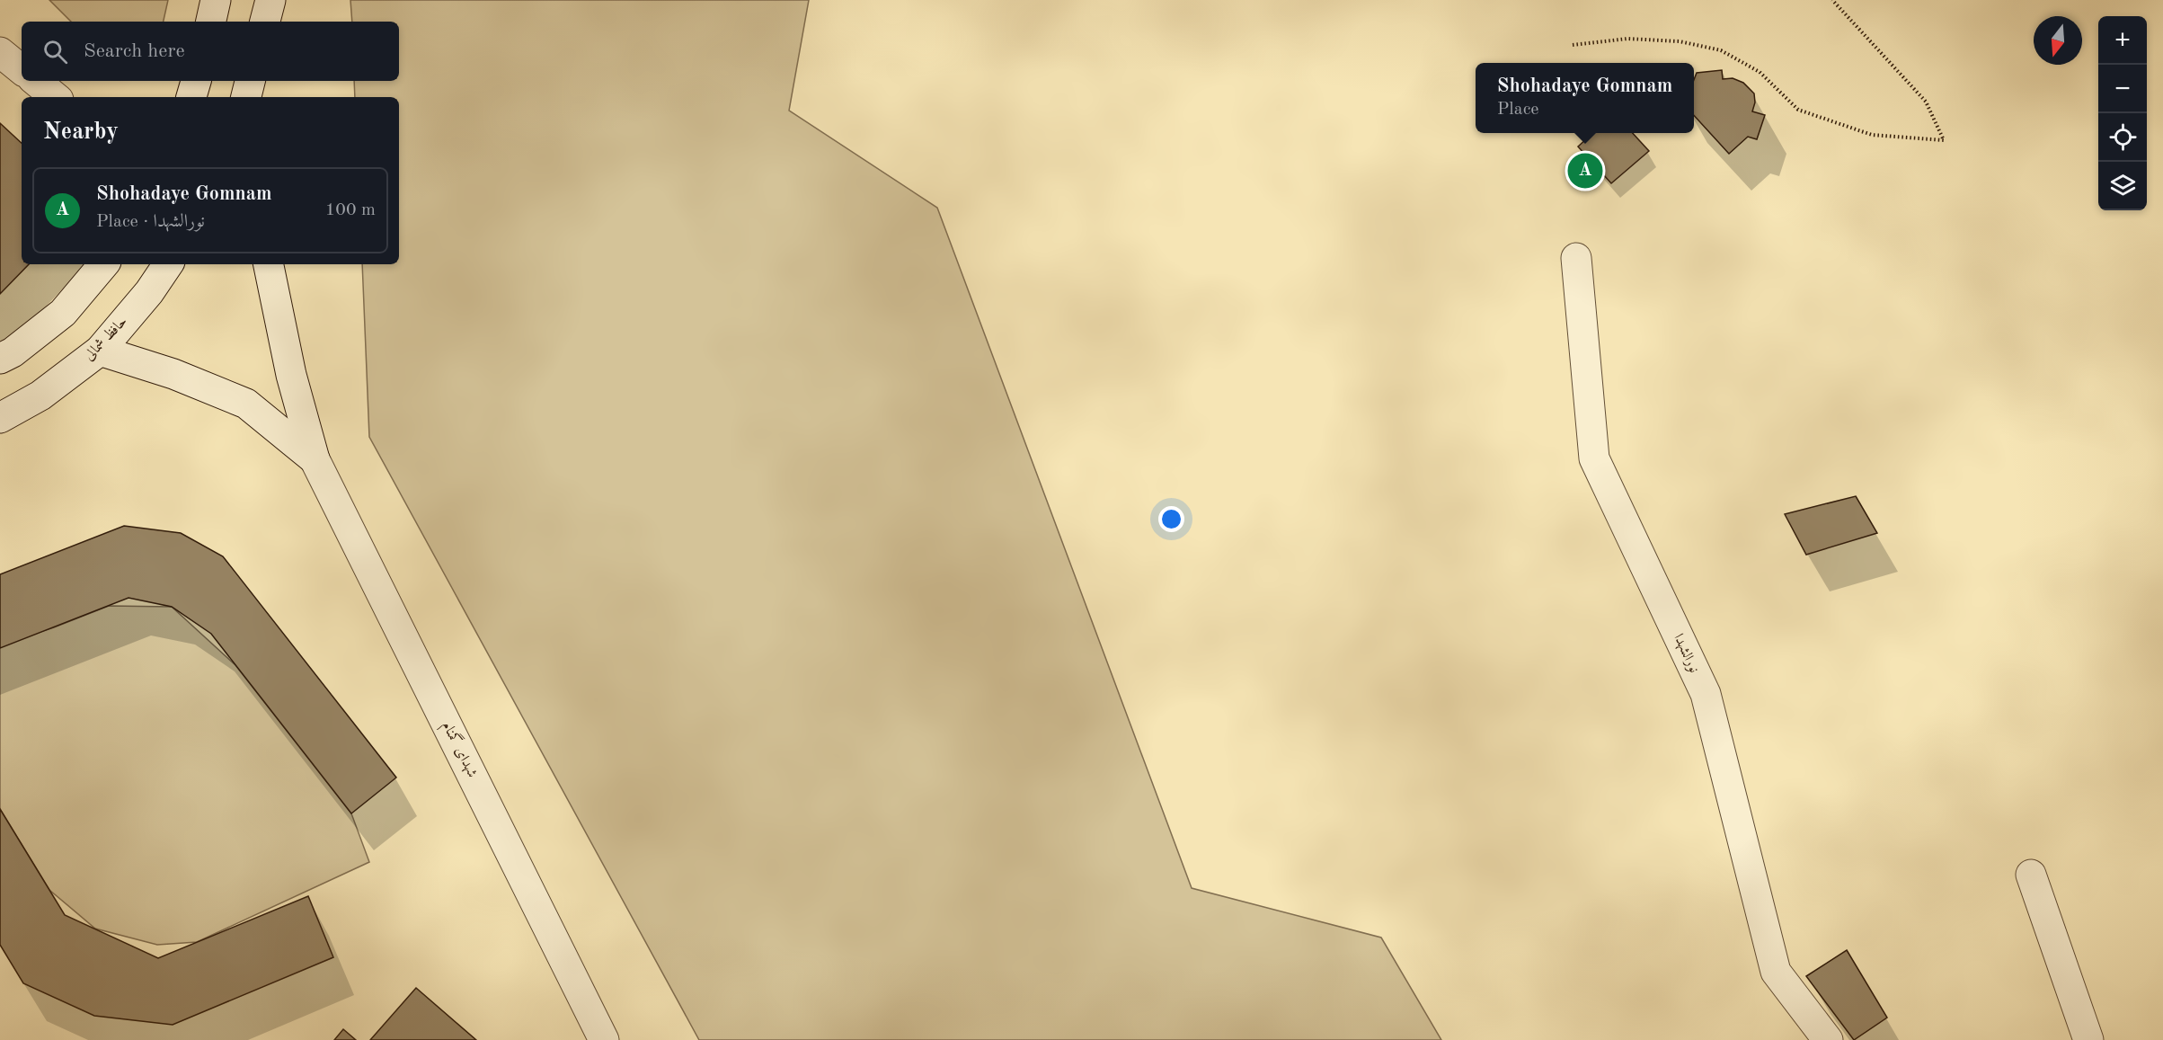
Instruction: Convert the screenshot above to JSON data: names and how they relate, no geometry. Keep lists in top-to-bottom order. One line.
{"streets":{"street":["حافظ شمالی","نورالشهدا","شهدای گمنام"]},"north":"bottom","page":{"map_buttons":["+","−"],"search":"Search here","popup":["Shohadaye Gomnam","Place"],"heading":"Nearby","pins":"A","list":[{"mark":"A","name":"Shohadaye Gomnam","note":"Place · نورالشهدا","value":"100 m"}]}}
